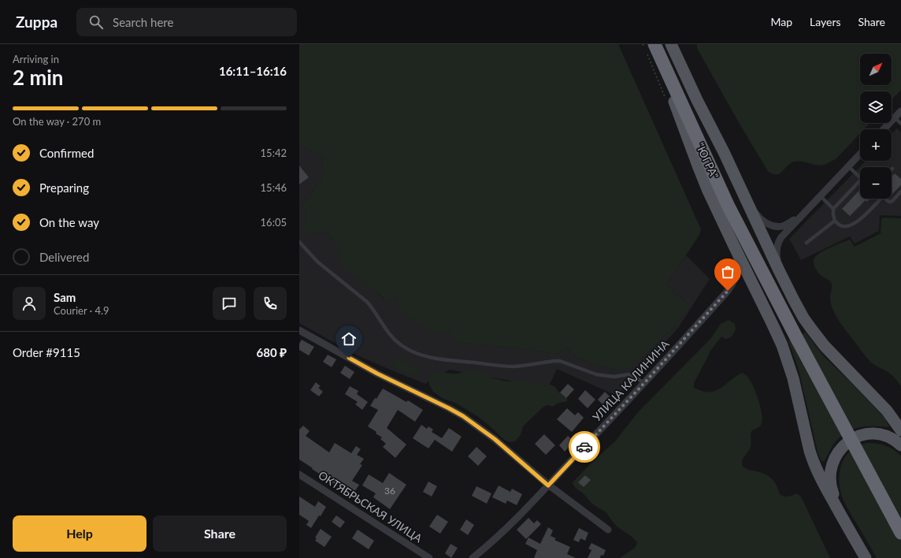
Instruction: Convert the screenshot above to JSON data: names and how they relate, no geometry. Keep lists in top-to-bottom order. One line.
{"streets":{"highway":["\"ЮГРА\""],"street":["УЛИЦА КАЛИНИНА","ОКТЯБРЬСКАЯ УЛИЦА"]},"house_numbers":["36"],"north":"top right","page":{"header":"Zuppa","search":"Search here","nav":["Map","Layers","Share"],"heading":["2 min","Arriving in","16:11–16:16"],"panel":["Sam","Courier · 4.9","Order #9115","680 ₽"],"map_buttons":["+","−"],"bar":"On the way · 270 m","list":[["Confirmed","15:42"],["Preparing","15:46"],["On the way","16:05"],"Delivered"],"buttons":["Help","Share"]}}
